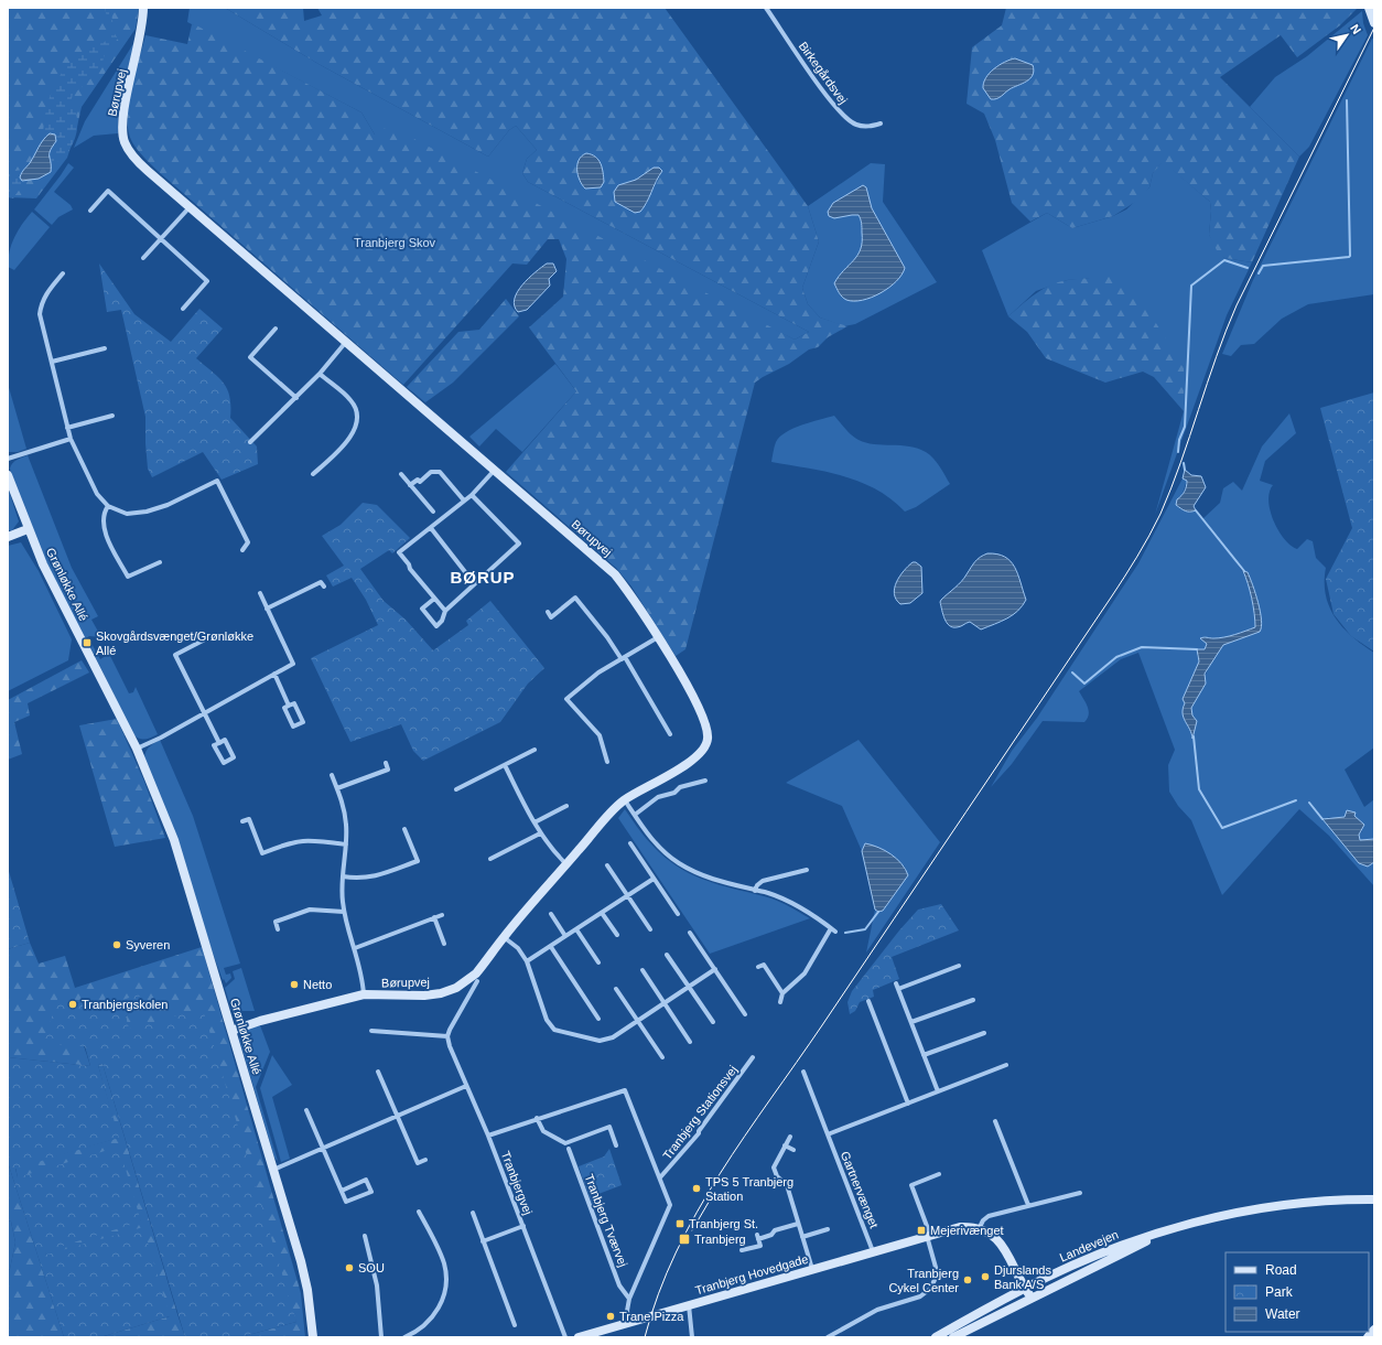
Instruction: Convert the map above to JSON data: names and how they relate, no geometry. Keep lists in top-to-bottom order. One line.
{"streets":{"street":["Birkegårdsvej","Børupvej","Grønløkke Allé","Tranbjerg Stationsvej","Tranbjergvej","Gartnervænget","Tranbjerg Tværvej","Landevejen","Tranbjerg Hovedgade"]},"crossings":[["Børupvej","Grønløkke Allé"],["Tranbjerg Stationsvej","Tranbjergvej"],["Tranbjerg Stationsvej","Tranbjerg Tværvej"],["Tranbjerg Stationsvej","Tranbjerg Hovedgade"],["Gartnervænget","Tranbjerg Hovedgade"],["Landevejen","Tranbjerg Hovedgade"]],"districts":["BØRUP"],"parks":["Tranbjerg Skov"],"places":{"transit":["Skovgårdsvænget/Grønløkke Allé","Tranbjerg St.","Mejerivænget","Tranbjerg"],"other":["Syveren","Netto","Tranbjergskolen","TPS 5 Tranbjerg Station","SOU","Djurslands Bank A/S","Tranbjerg Cykel Center","Trane Pizza"]},"legend":["Road","Park","Water"],"north":"top right"}
